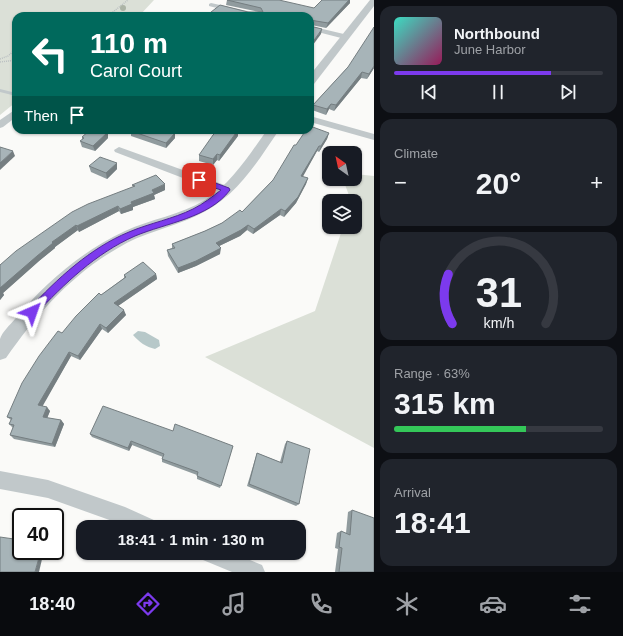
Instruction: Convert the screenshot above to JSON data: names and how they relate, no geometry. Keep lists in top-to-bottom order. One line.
{"north":"top left","page":{"turn":["110 m","Carol Court"],"song":["Northbound","June Harbor"],"then":"Then","tile":["Climate",["Range · 63%","315 km"],["Arrival","18:41"]],"heat":["−","20°","+"],"limit":"40","trip":"18:41 · 1 min · 130 m","tabs":"18:40","gauge":["31","km/h"]}}
